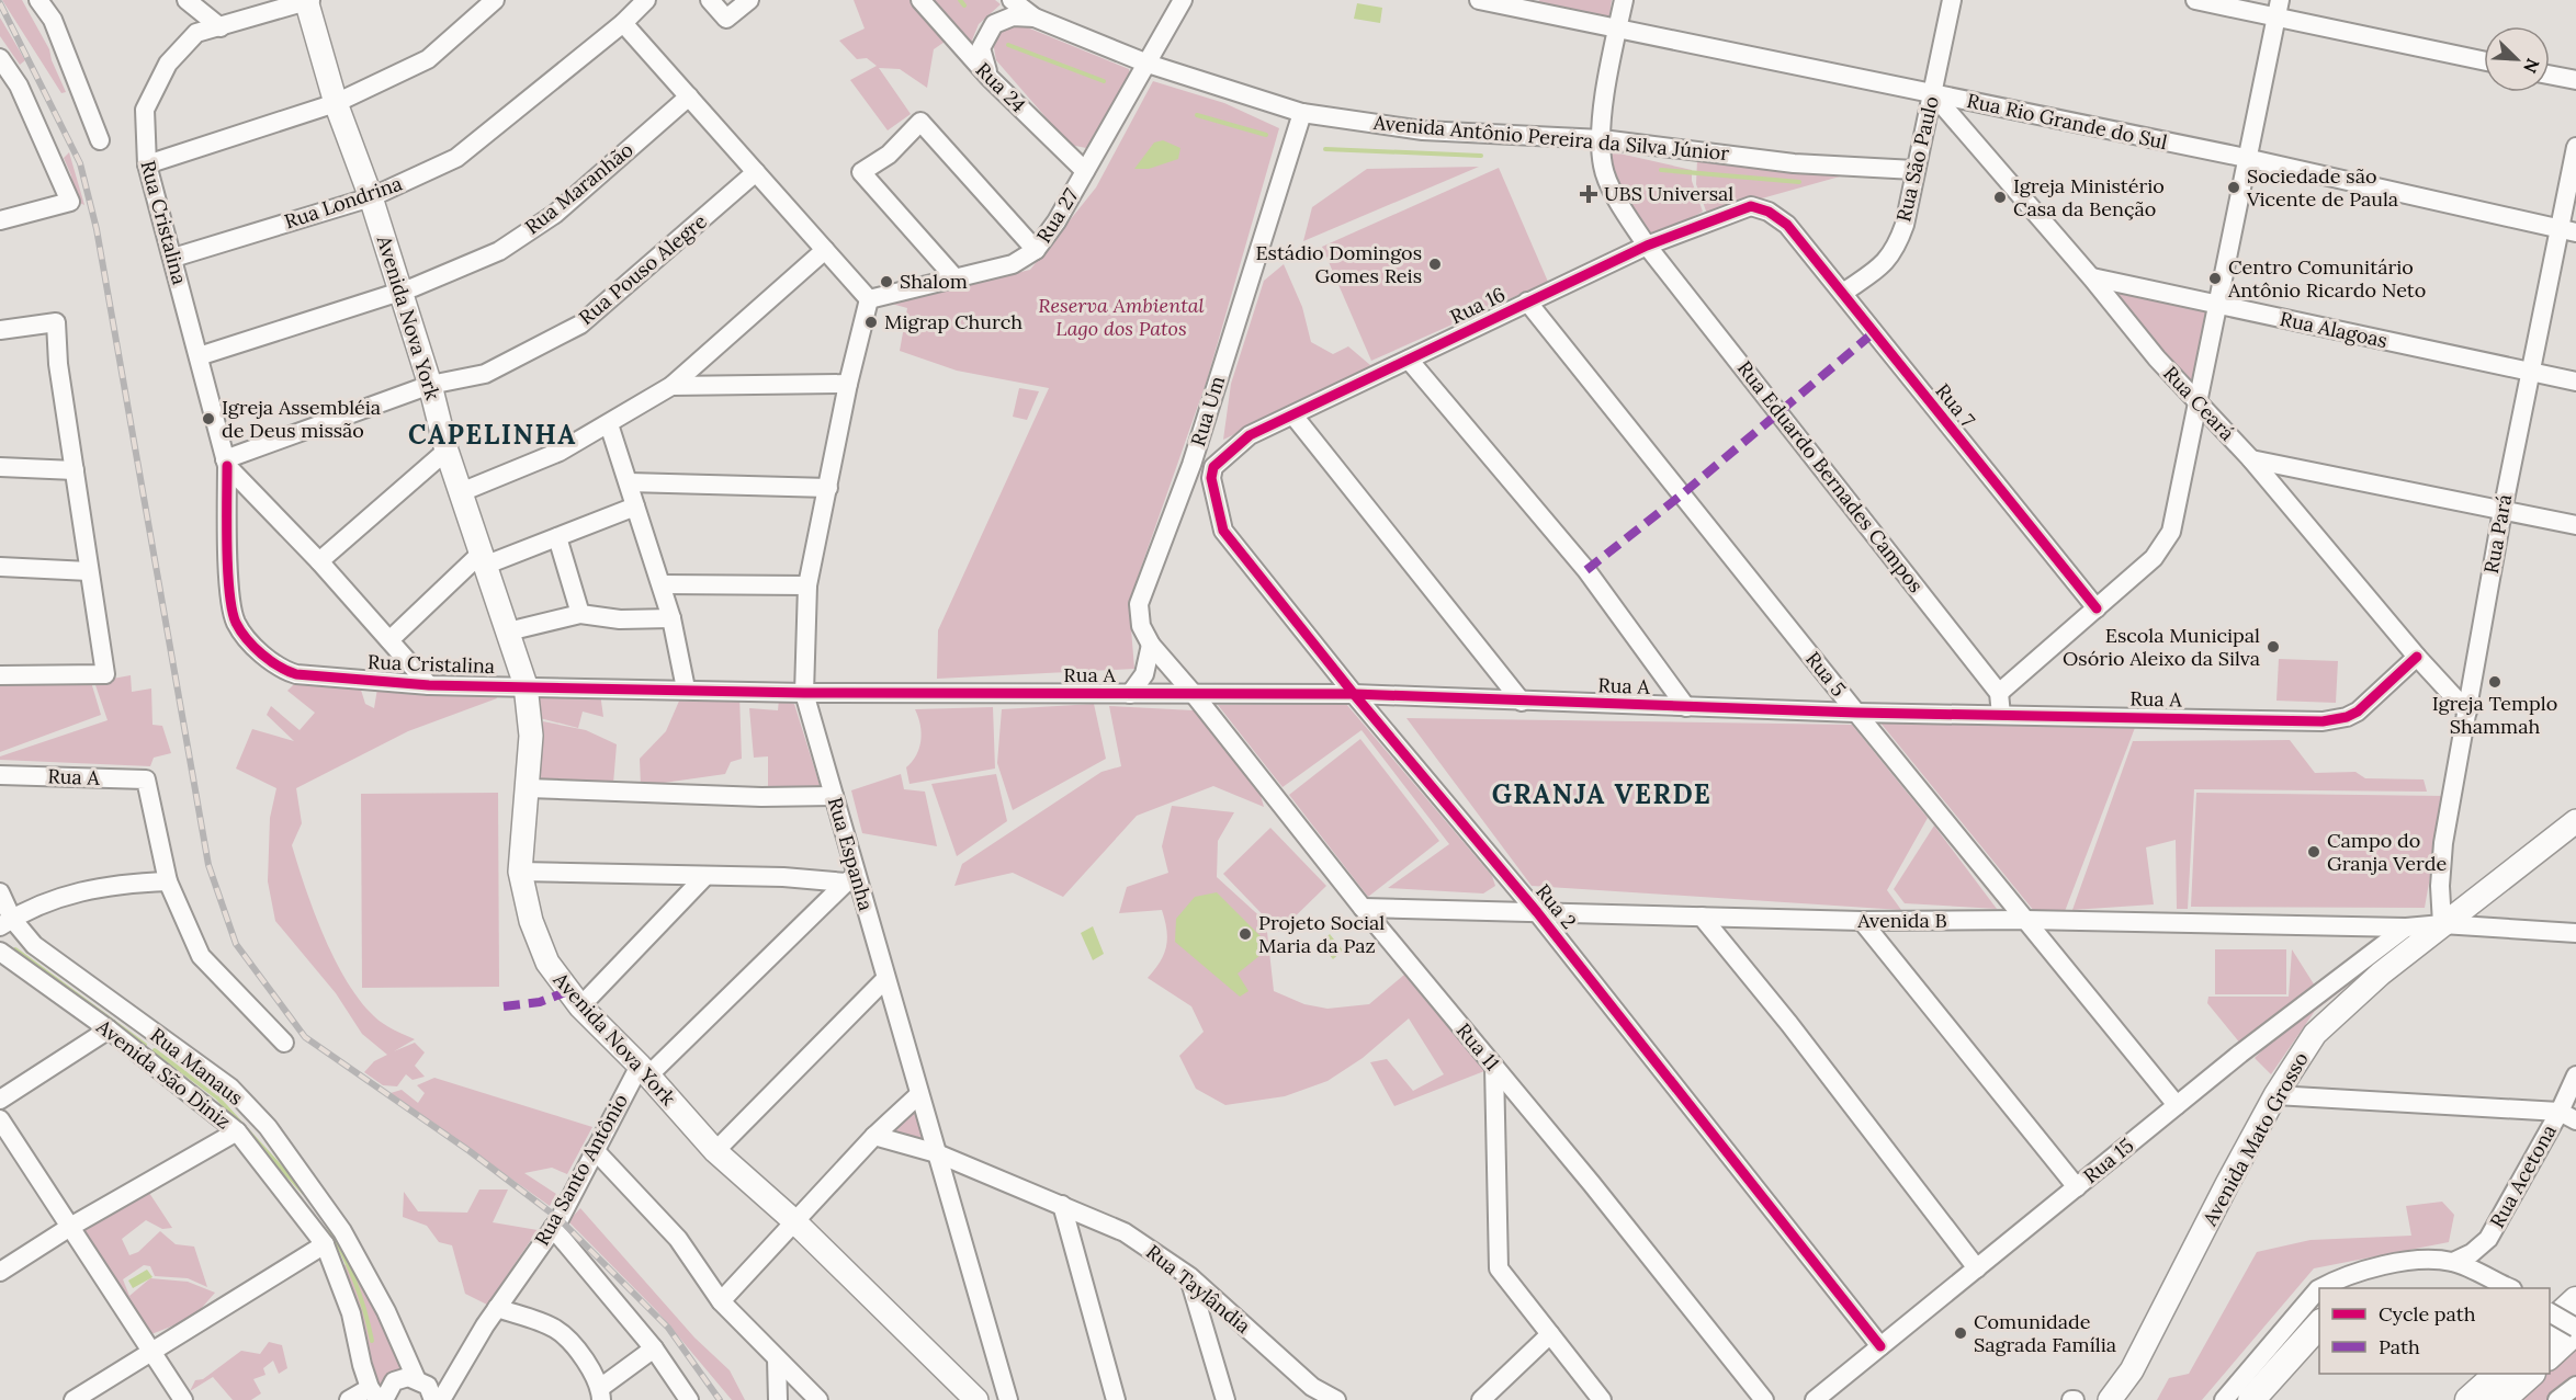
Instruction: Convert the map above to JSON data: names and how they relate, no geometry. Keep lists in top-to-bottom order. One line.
{"streets":{"main road":["Avenida Nova York","Avenida Mato Grosso"],"street":["Rua 24","Rua Rio Grande do Sul","Avenida Antônio Pereira da Silva Júnior","Rua São Paulo","Rua Maranhão","Rua Londrina","Rua 27","Rua Cristalina","Rua Pouso Alegre","Rua 16","Rua Alagoas","Rua Ceará","Rua 7","Rua Um","Rua Eduardo Bernades Campos","Rua Pará","Rua 5","Rua A","Rua Espanha","Rua 2","Avenida B","Rua 11","Rua Manaus","Avenida São Diniz","Rua 15","Rua Santo Antônio","Rua Acetona","Rua Taylândia"]},"crossings":[["Rua 24","Rua 27"],["Rua Rio Grande do Sul","Rua São Paulo"],["Rua Rio Grande do Sul","Rua Ceará"],["Rua Rio Grande do Sul","Rua Eduardo Bernades Campos"],["Rua Rio Grande do Sul","Rua Pará"],["Avenida Antônio Pereira da Silva Júnior","Rua São Paulo"],["Avenida Antônio Pereira da Silva Júnior","Rua 27"],["Avenida Antônio Pereira da Silva Júnior","Rua Um"],["Avenida Antônio Pereira da Silva Júnior","Rua Eduardo Bernades Campos"],["Rua São Paulo","Rua Ceará"],["Rua São Paulo","Rua 7"],["Rua Maranhão","Rua Cristalina"],["Rua Maranhão","Avenida Nova York"],["Rua Londrina","Rua Cristalina"],["Rua Londrina","Avenida Nova York"],["Rua 27","Rua Espanha"],["Rua Cristalina","Rua Pouso Alegre"],["Rua Cristalina","Avenida Nova York"],["Rua Cristalina","Rua A"],["Rua Cristalina","Rua Espanha"],["Rua Pouso Alegre","Avenida Nova York"],["Rua 16","Rua 7"],["Rua 16","Rua Eduardo Bernades Campos"],["Rua 16","Rua 5"],["Rua 16","Rua 2"],["Avenida Nova York","Rua Santo Antônio"],["Rua Alagoas","Rua Ceará"],["Rua Alagoas","Rua Pará"],["Rua Ceará","Rua Pará"],["Rua Ceará","Rua A"],["Rua Um","Rua A"],["Rua Um","Rua 11"],["Rua Pará","Avenida B"],["Rua Pará","Avenida Mato Grosso"],["Rua 5","Rua A"],["Rua 5","Avenida B"],["Rua 5","Rua 15"],["Rua A","Rua Espanha"],["Rua A","Rua 2"],["Rua A","Rua 11"],["Rua Espanha","Rua Santo Antônio"],["Rua Espanha","Rua Taylândia"],["Rua 2","Avenida B"],["Rua 2","Rua 15"],["Avenida B","Rua 11"],["Avenida B","Avenida Mato Grosso"],["Avenida B","Rua 15"],["Rua Manaus","Rua Santo Antônio"]],"districts":["CAPELINHA","GRANJA VERDE"],"parks":["Reserva Ambiental Lago dos Patos"],"places":{"other":["Sociedade são Vicente de Paula","Igreja Ministério Casa da Benção","Estádio Domingos Gomes Reis","Centro Comunitário Antônio Ricardo Neto","Shalom","Migrap Church","Igreja Assembléia de Deus missão","Escola Municipal Osório Aleixo da Silva","Igreja Templo Shammah","Campo do Granja Verde","Projeto Social Maria da Paz","Comunidade Sagrada Família"],"health":["UBS Universal"]},"legend":["Cycle path","Path"],"north":"bottom right"}
